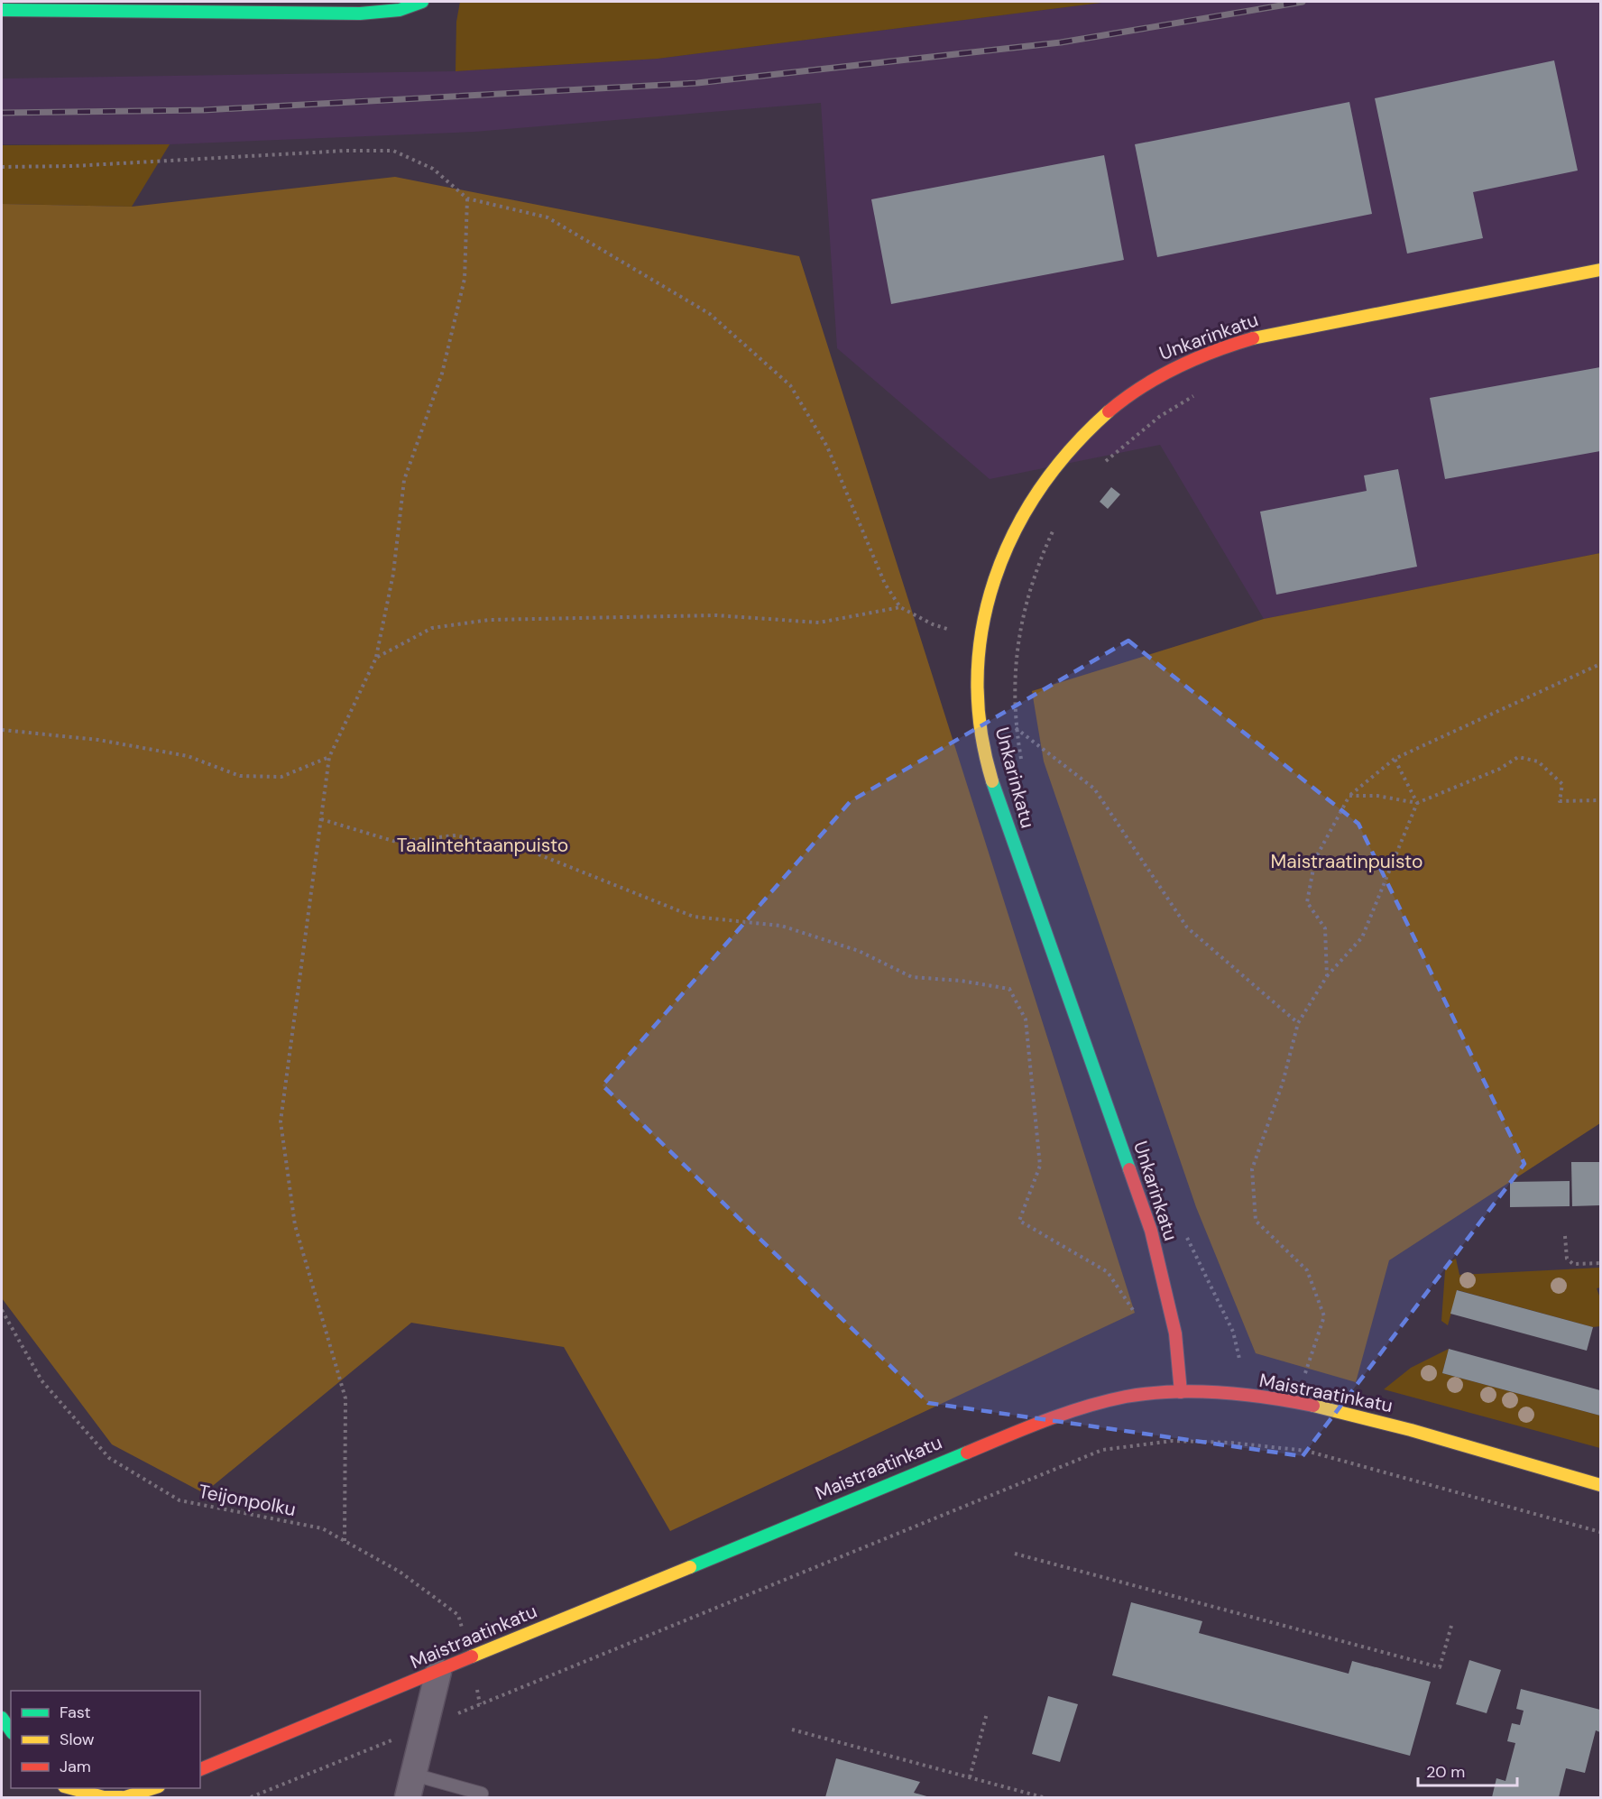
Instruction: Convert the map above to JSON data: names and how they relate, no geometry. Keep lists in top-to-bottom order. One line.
{"streets":{"street":["Unkarinkatu","Maistraatinkatu"],"path":["Teijonpolku"]},"crossings":[["Unkarinkatu","Maistraatinkatu"],["Maistraatinkatu","Teijonpolku"]],"parks":["Taalintehtaanpuisto","Maistraatinpuisto"],"legend":["Fast","Slow","Jam"],"scale_bar":"20 m"}
